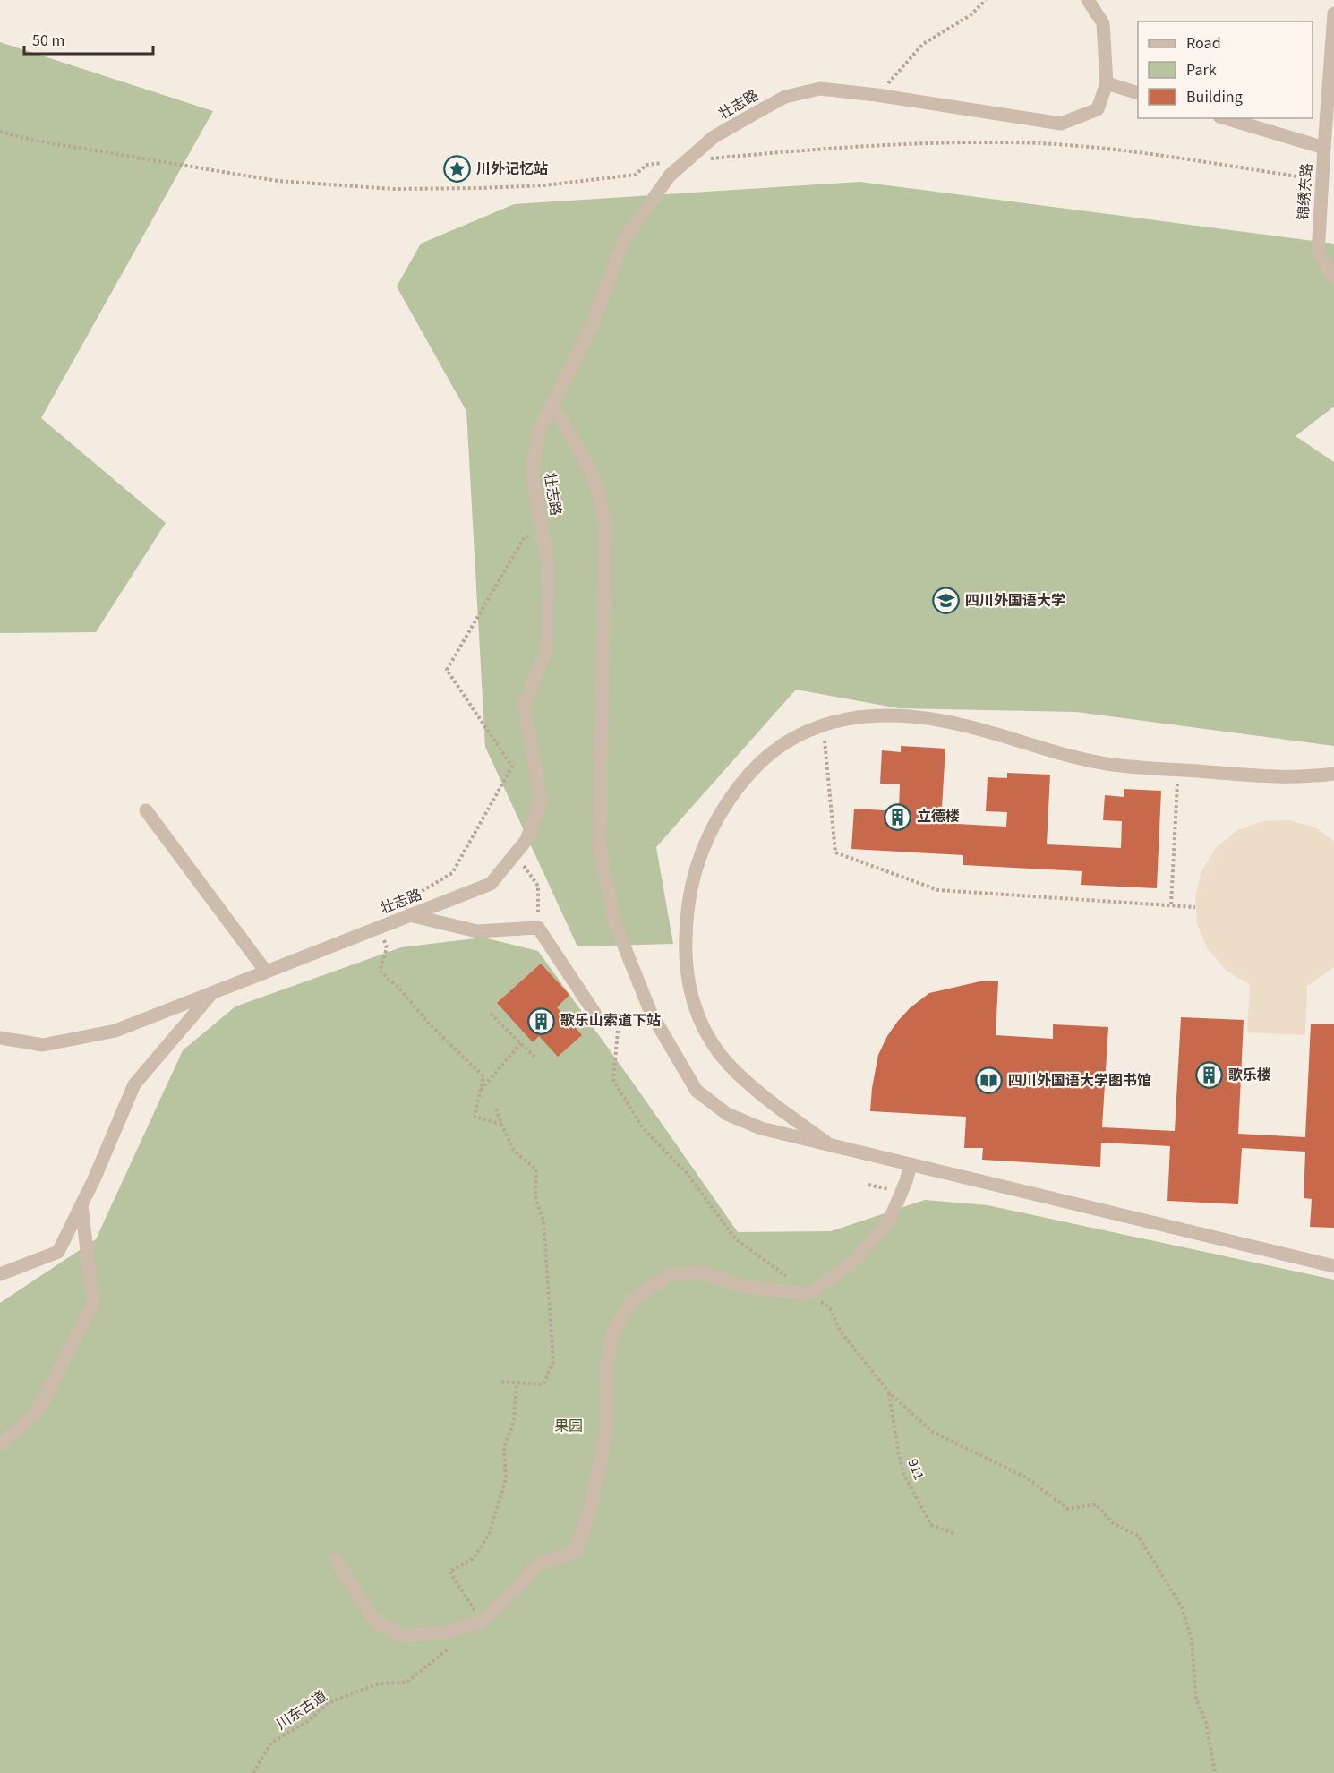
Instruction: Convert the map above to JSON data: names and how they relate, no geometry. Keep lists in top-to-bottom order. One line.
{"streets":{"street":["壮志路","锦绣东路"],"path":["911","川东古道"]},"parks":["果园"],"places":{"place":["川外记忆站"],"school or university":["四川外国语大学"],"building":["立德楼","歌乐山索道下站","歌乐楼"],"library":["四川外国语大学图书馆"]},"legend":["Road","Park","Building"],"scale_bar":"50 m"}
